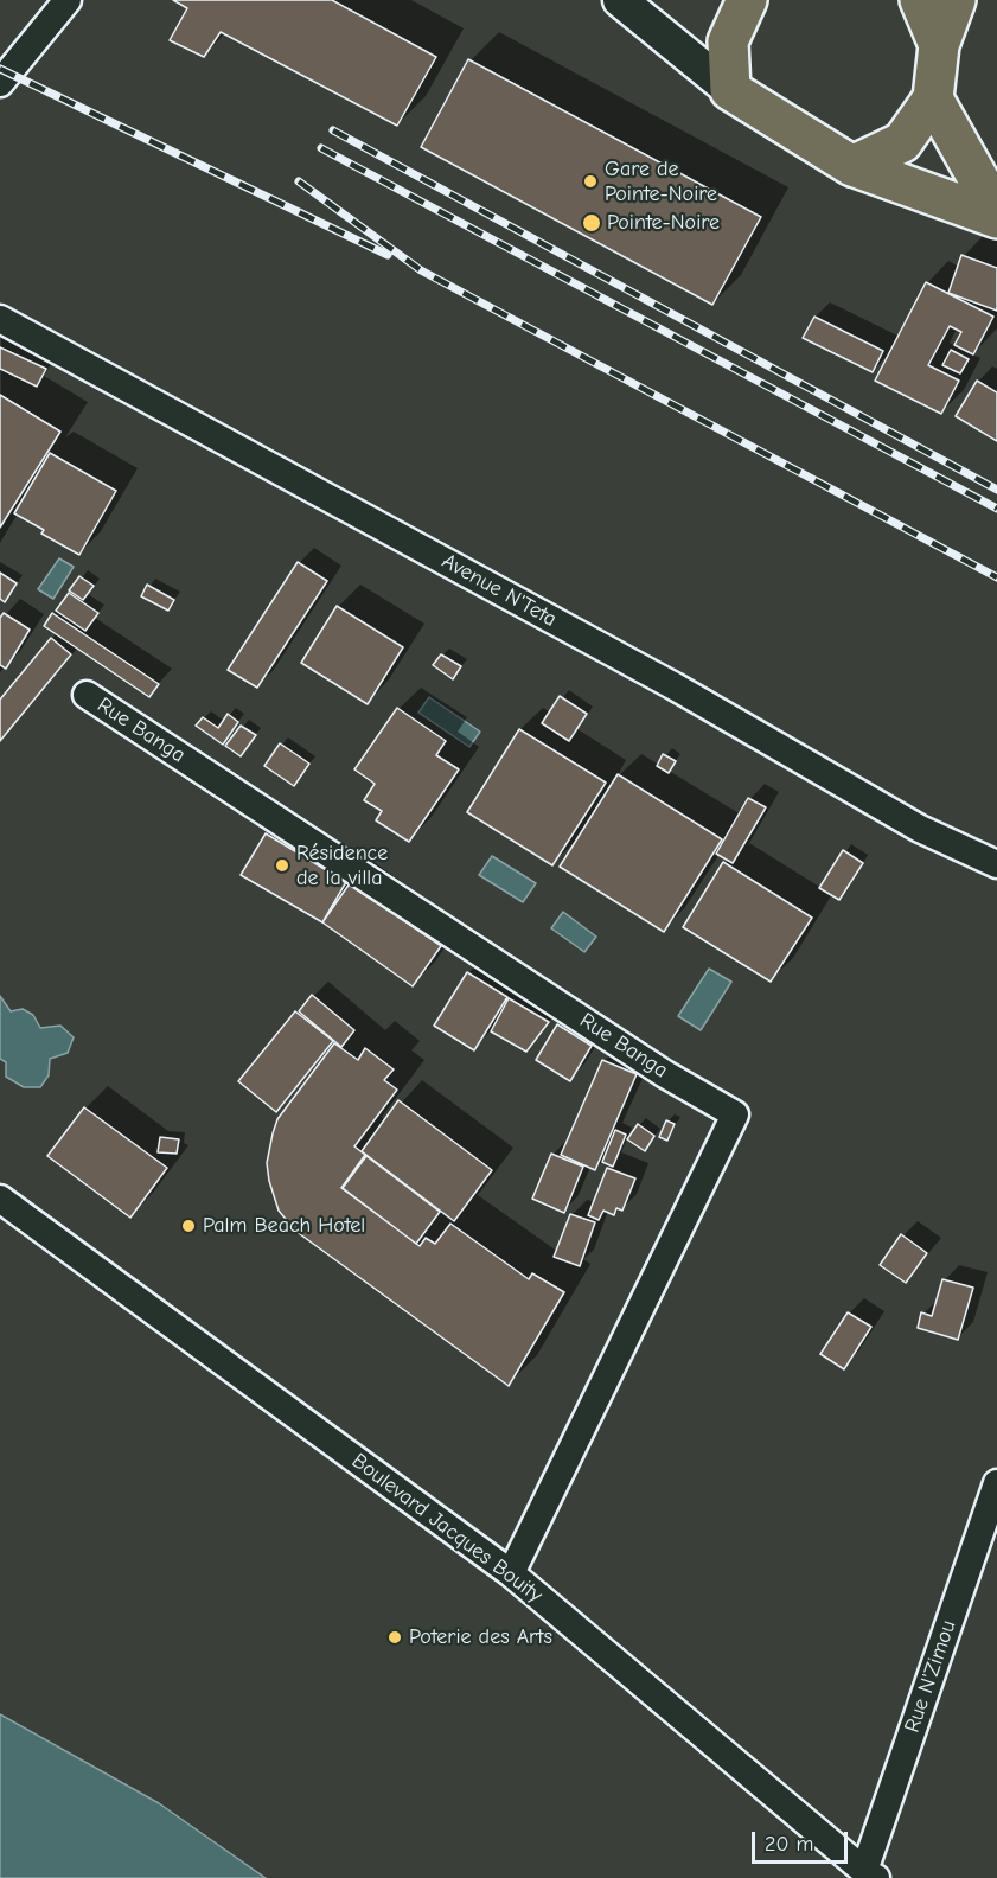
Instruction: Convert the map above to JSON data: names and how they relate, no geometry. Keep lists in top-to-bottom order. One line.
{"streets":{"street":["Avenue N'Teta","Rue Banga","Boulevard Jacques Bouity","Rue N'Zimou"]},"crossings":[["Rue Banga","Boulevard Jacques Bouity"],["Boulevard Jacques Bouity","Rue N'Zimou"]],"places":["Gare de Pointe-Noire","Pointe-Noire","Résidence de la villa","Palm Beach Hotel","Poterie des Arts"],"scale_bar":"20 m"}
